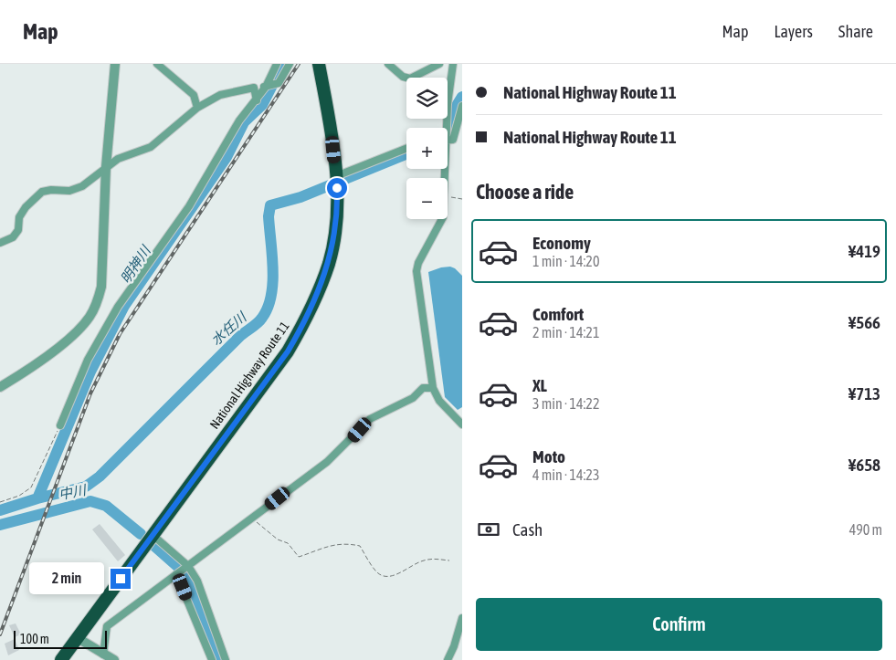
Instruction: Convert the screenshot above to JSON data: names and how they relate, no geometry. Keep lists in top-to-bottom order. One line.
{"streets":{"highway":["National Highway Route 11"]},"water":["明神川","水任川","中川"],"scale_bar":"100 m","page":{"header":"Map","nav":["Map","Layers","Share"],"banner":["National Highway Route 11","National Highway Route 11"],"map_buttons":["+","−"],"heading":"Choose a ride","list":[{"name":"Economy","note":"1 min · 14:20","value":"¥419"},{"name":"Comfort","note":"2 min · 14:21","value":"¥566"},{"name":"XL","note":"3 min · 14:22","value":"¥713"},{"name":"Moto","note":"4 min · 14:23","value":"¥658"}],"pay":["Cash","490 m"],"bubble":"2 min","buttons":"Confirm","scale":"100 m"}}
